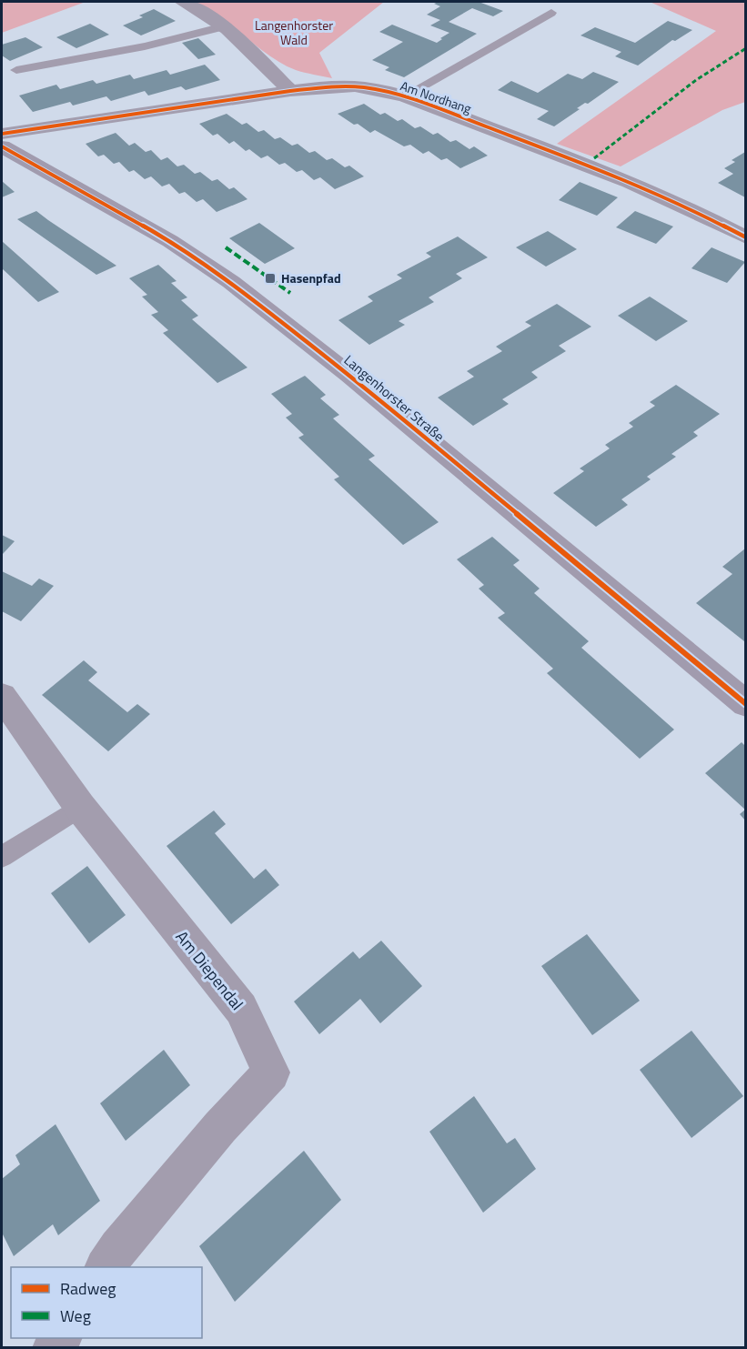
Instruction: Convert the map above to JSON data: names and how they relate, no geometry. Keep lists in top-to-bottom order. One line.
{"streets":{"street":["Am Nordhang","Langenhorster Straße","Am Diependal"]},"parks":["Langenhorster Wald"],"places":{"transit":["Hasenpfad"]},"legend":["Radweg","Weg"]}
